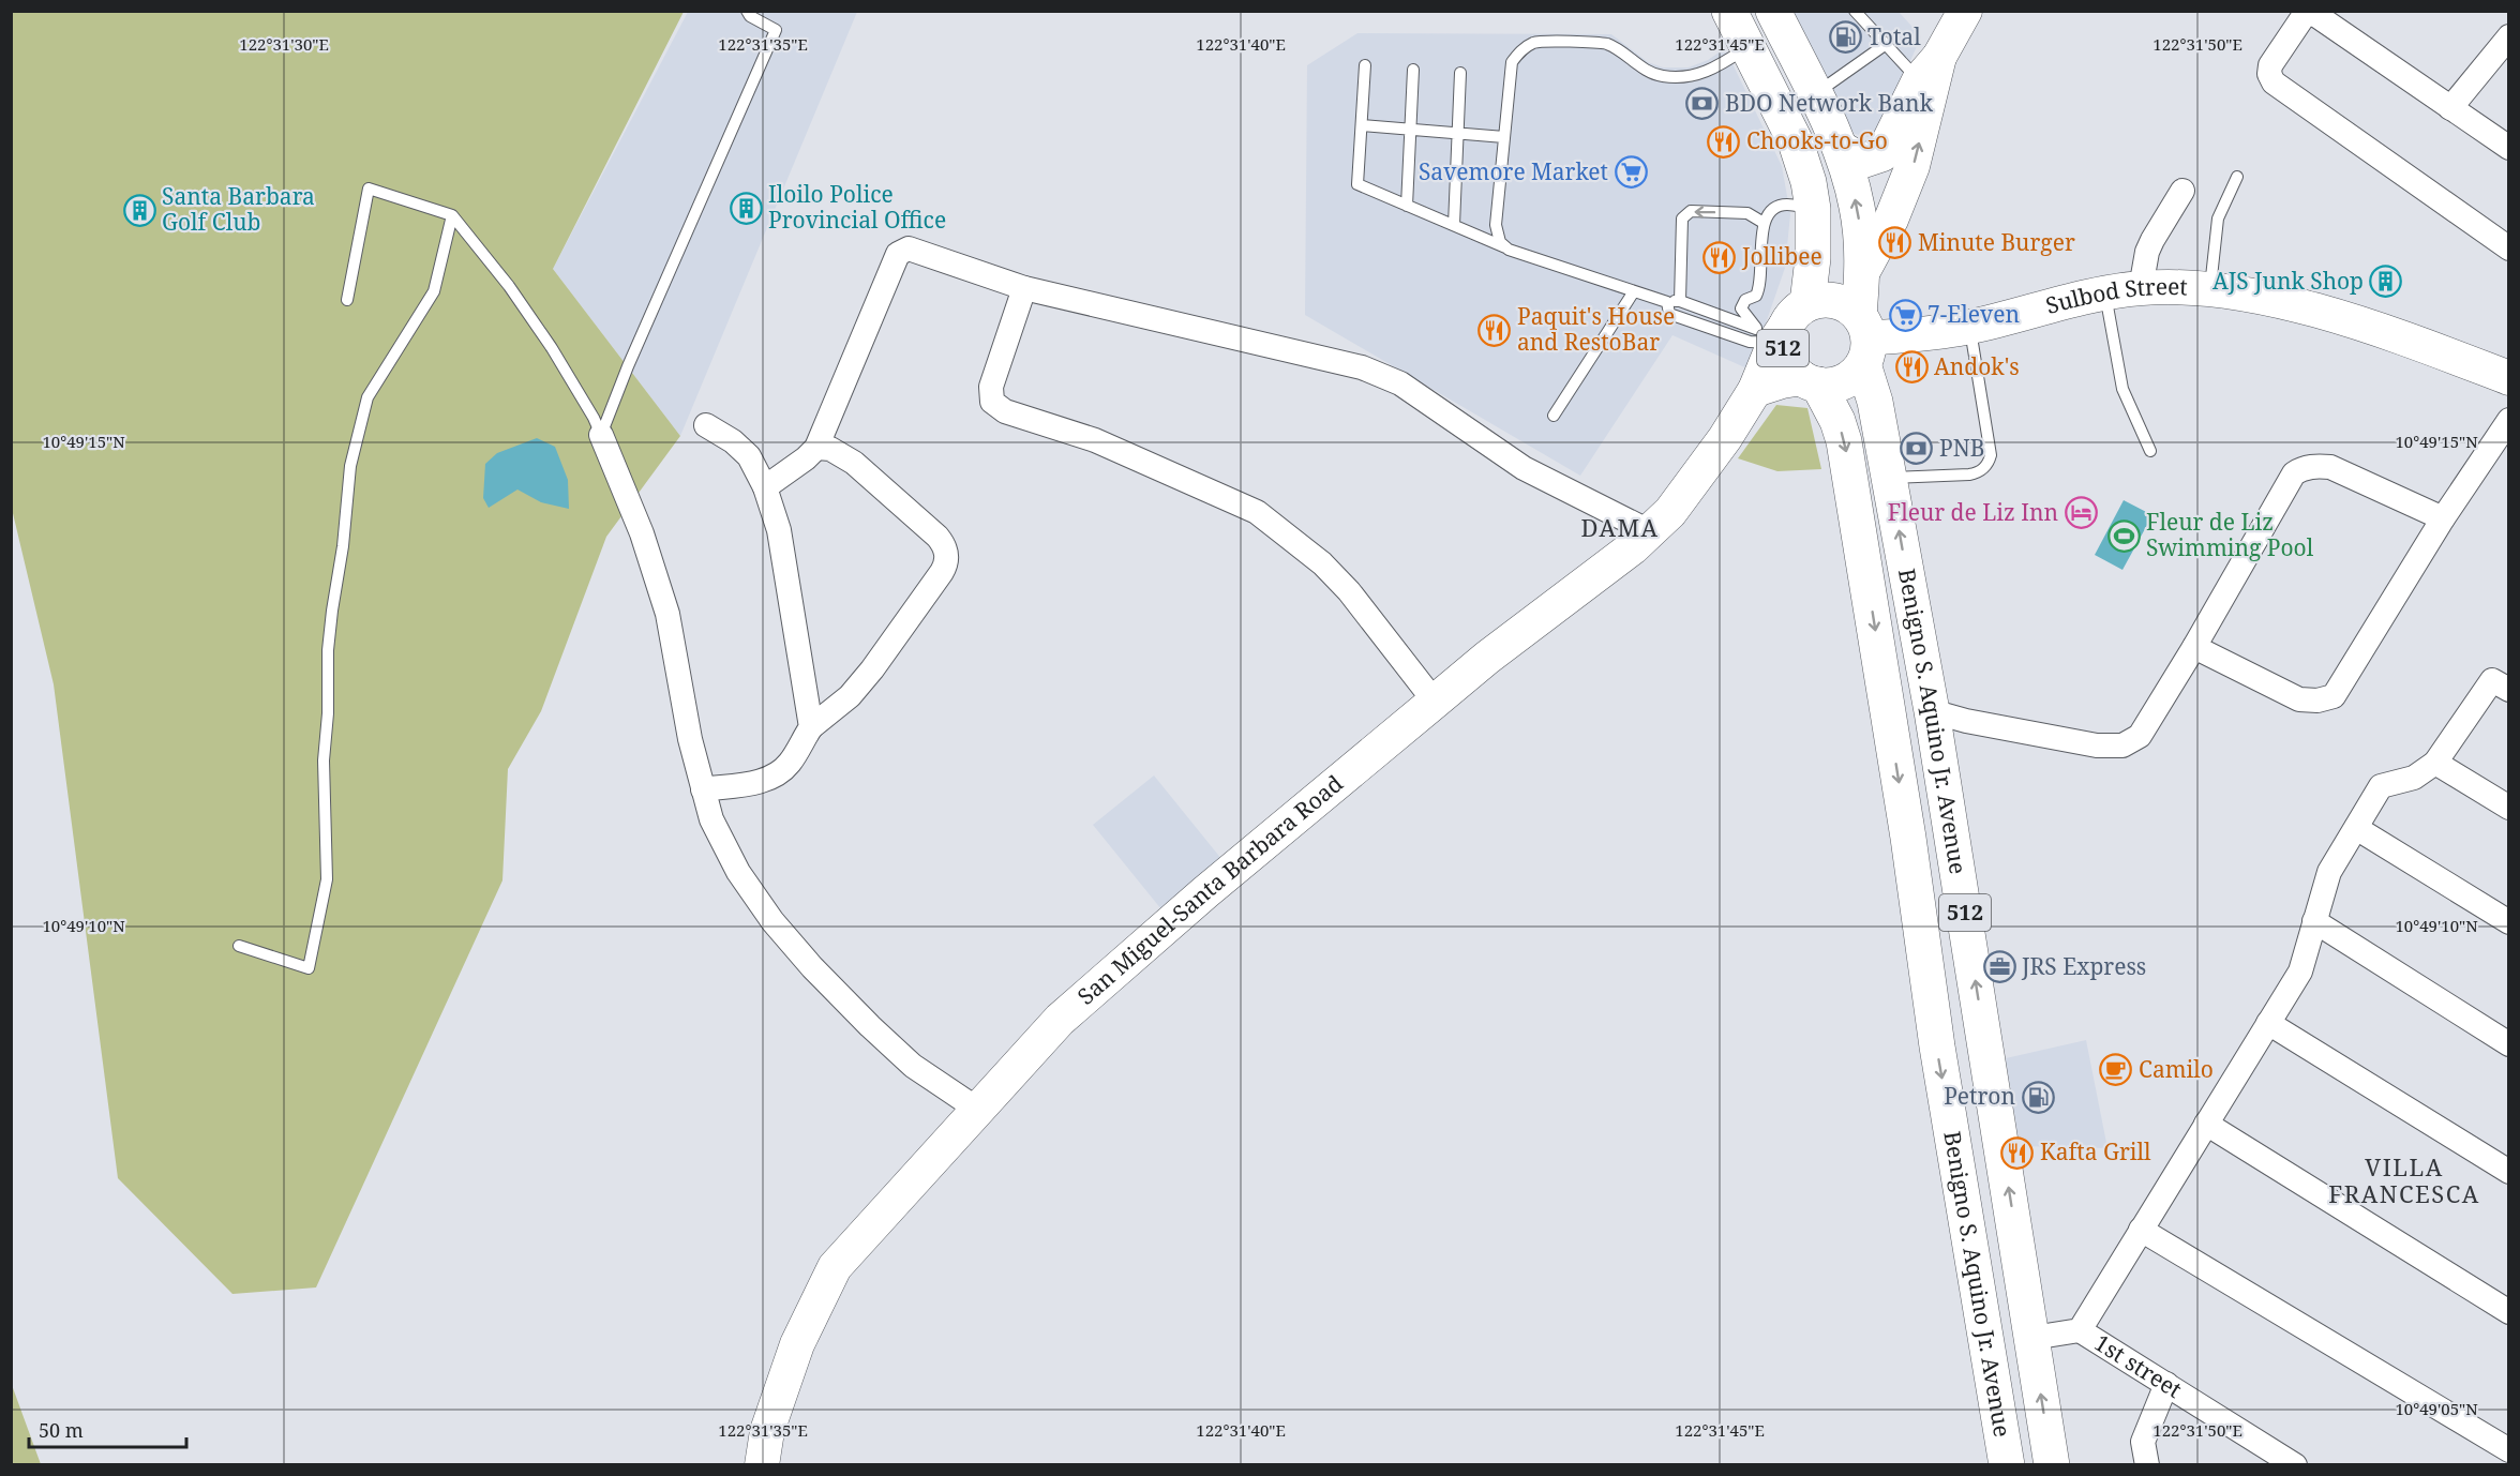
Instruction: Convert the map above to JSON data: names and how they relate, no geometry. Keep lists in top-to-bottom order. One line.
{"streets":{"main road":["Sulbod Street","512","Benigno S. Aquino Jr. Avenue","San Miguel-Santa Barbara Road"],"street":["1st street"]},"crossings":[["Sulbod Street","512"],["Sulbod Street","Benigno S. Aquino Jr. Avenue"],["Sulbod Street","San Miguel-Santa Barbara Road"],["512","Benigno S. Aquino Jr. Avenue"],["512","San Miguel-Santa Barbara Road"],["Benigno S. Aquino Jr. Avenue","San Miguel-Santa Barbara Road"]],"districts":["DAMA","VILLA FRANCESCA"],"places":{"fuel station":["Total","Petron"],"bank":["BDO Network Bank","PNB"],"restaurant":["Chooks-to-Go","Minute Burger","Jollibee","Paquit's House and RestoBar","Andok's","Kafta Grill"],"supermarket":["Savemore Market","7-Eleven"],"building":["Iloilo Police Provincial Office","Santa Barbara Golf Club","AJS Junk Shop"],"hotel":["Fleur de Liz Inn"],"sports":["Fleur de Liz Swimming Pool"],"office":["JRS Express"],"cafe":["Camilo"]},"scale_bar":"50 m","coordinates":["122°31'30\"E","122°31'35\"E","122°31'40\"E","122°31'45\"E","122°31'50\"E","10°49'15\"N","10°49'10\"N","10°49'05\"N"]}
